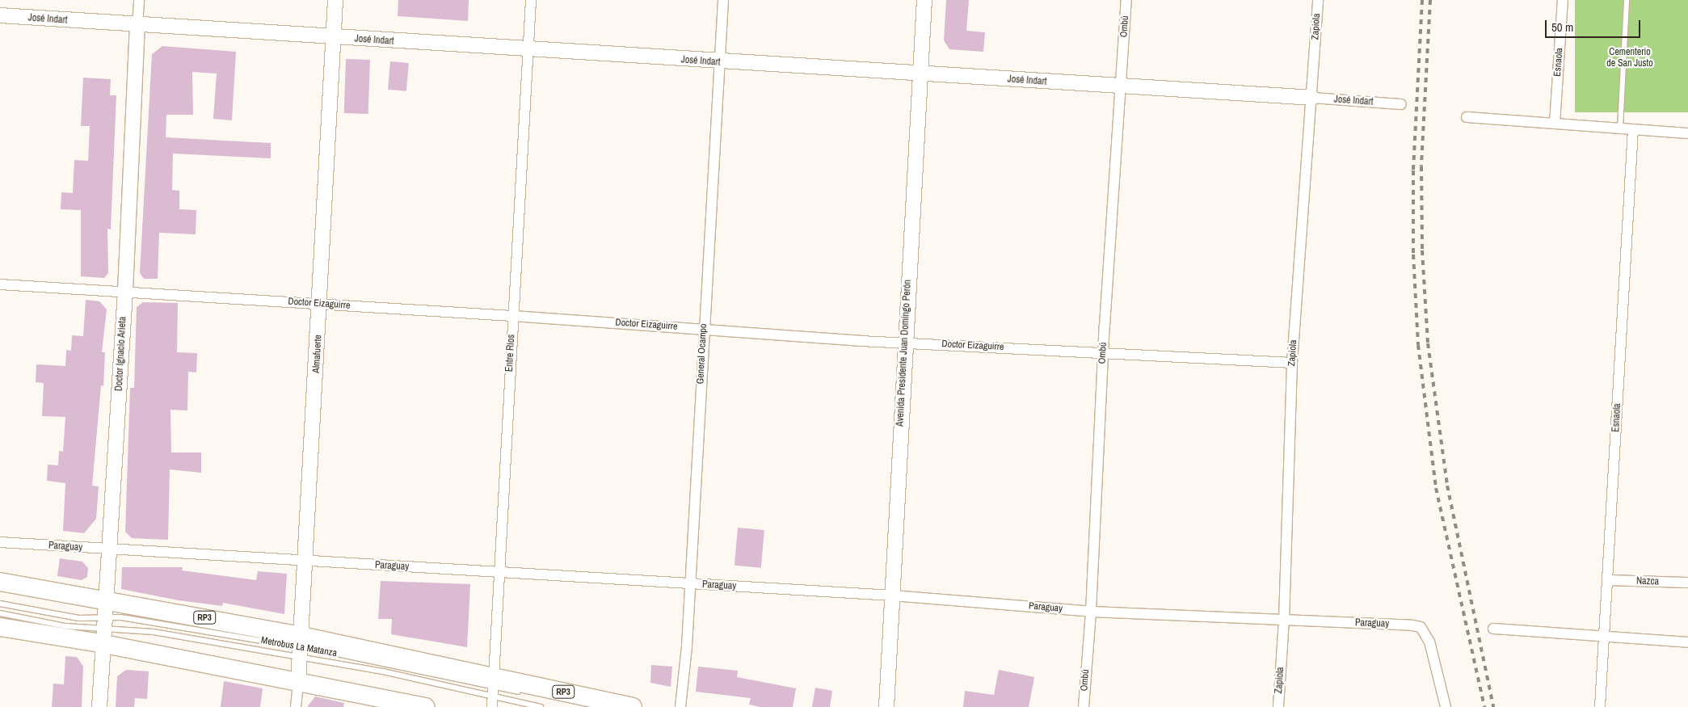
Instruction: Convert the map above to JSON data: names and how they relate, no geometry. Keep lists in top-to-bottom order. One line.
{"streets":{"highway":["RP3"],"street":["José Indart","Ombú","Zapiola","Esnaola","Doctor Eizaguirre","Entre Ríos","Avenida Presidente Juan Domingo Perón","Doctor Ignacio Arieta","Almafuerte","General Ocampo","Paraguay","Nazca"],"lane":["Metrobus La Matanza"]},"crossings":[["José Indart","Ombú"],["José Indart","Zapiola"],["José Indart","Entre Ríos"],["José Indart","Avenida Presidente Juan Domingo Perón"],["José Indart","Doctor Ignacio Arieta"],["José Indart","Almafuerte"],["José Indart","General Ocampo"],["Ombú","Doctor Eizaguirre"],["Ombú","Paraguay"],["Zapiola","Doctor Eizaguirre"],["Zapiola","Paraguay"],["Esnaola","Nazca"],["Doctor Eizaguirre","Entre Ríos"],["Doctor Eizaguirre","Avenida Presidente Juan Domingo Perón"],["Doctor Eizaguirre","Doctor Ignacio Arieta"],["Doctor Eizaguirre","Almafuerte"],["Doctor Eizaguirre","General Ocampo"],["Entre Ríos","Paraguay"],["Entre Ríos","RP3"],["Avenida Presidente Juan Domingo Perón","Paraguay"],["Doctor Ignacio Arieta","Paraguay"],["Doctor Ignacio Arieta","RP3"],["Doctor Ignacio Arieta","Metrobus La Matanza"],["Almafuerte","Paraguay"],["Almafuerte","RP3"],["Almafuerte","Metrobus La Matanza"],["General Ocampo","Paraguay"],["RP3","Metrobus La Matanza"]],"parks":["Cementerio de San Justo"],"scale_bar":"50 m"}
